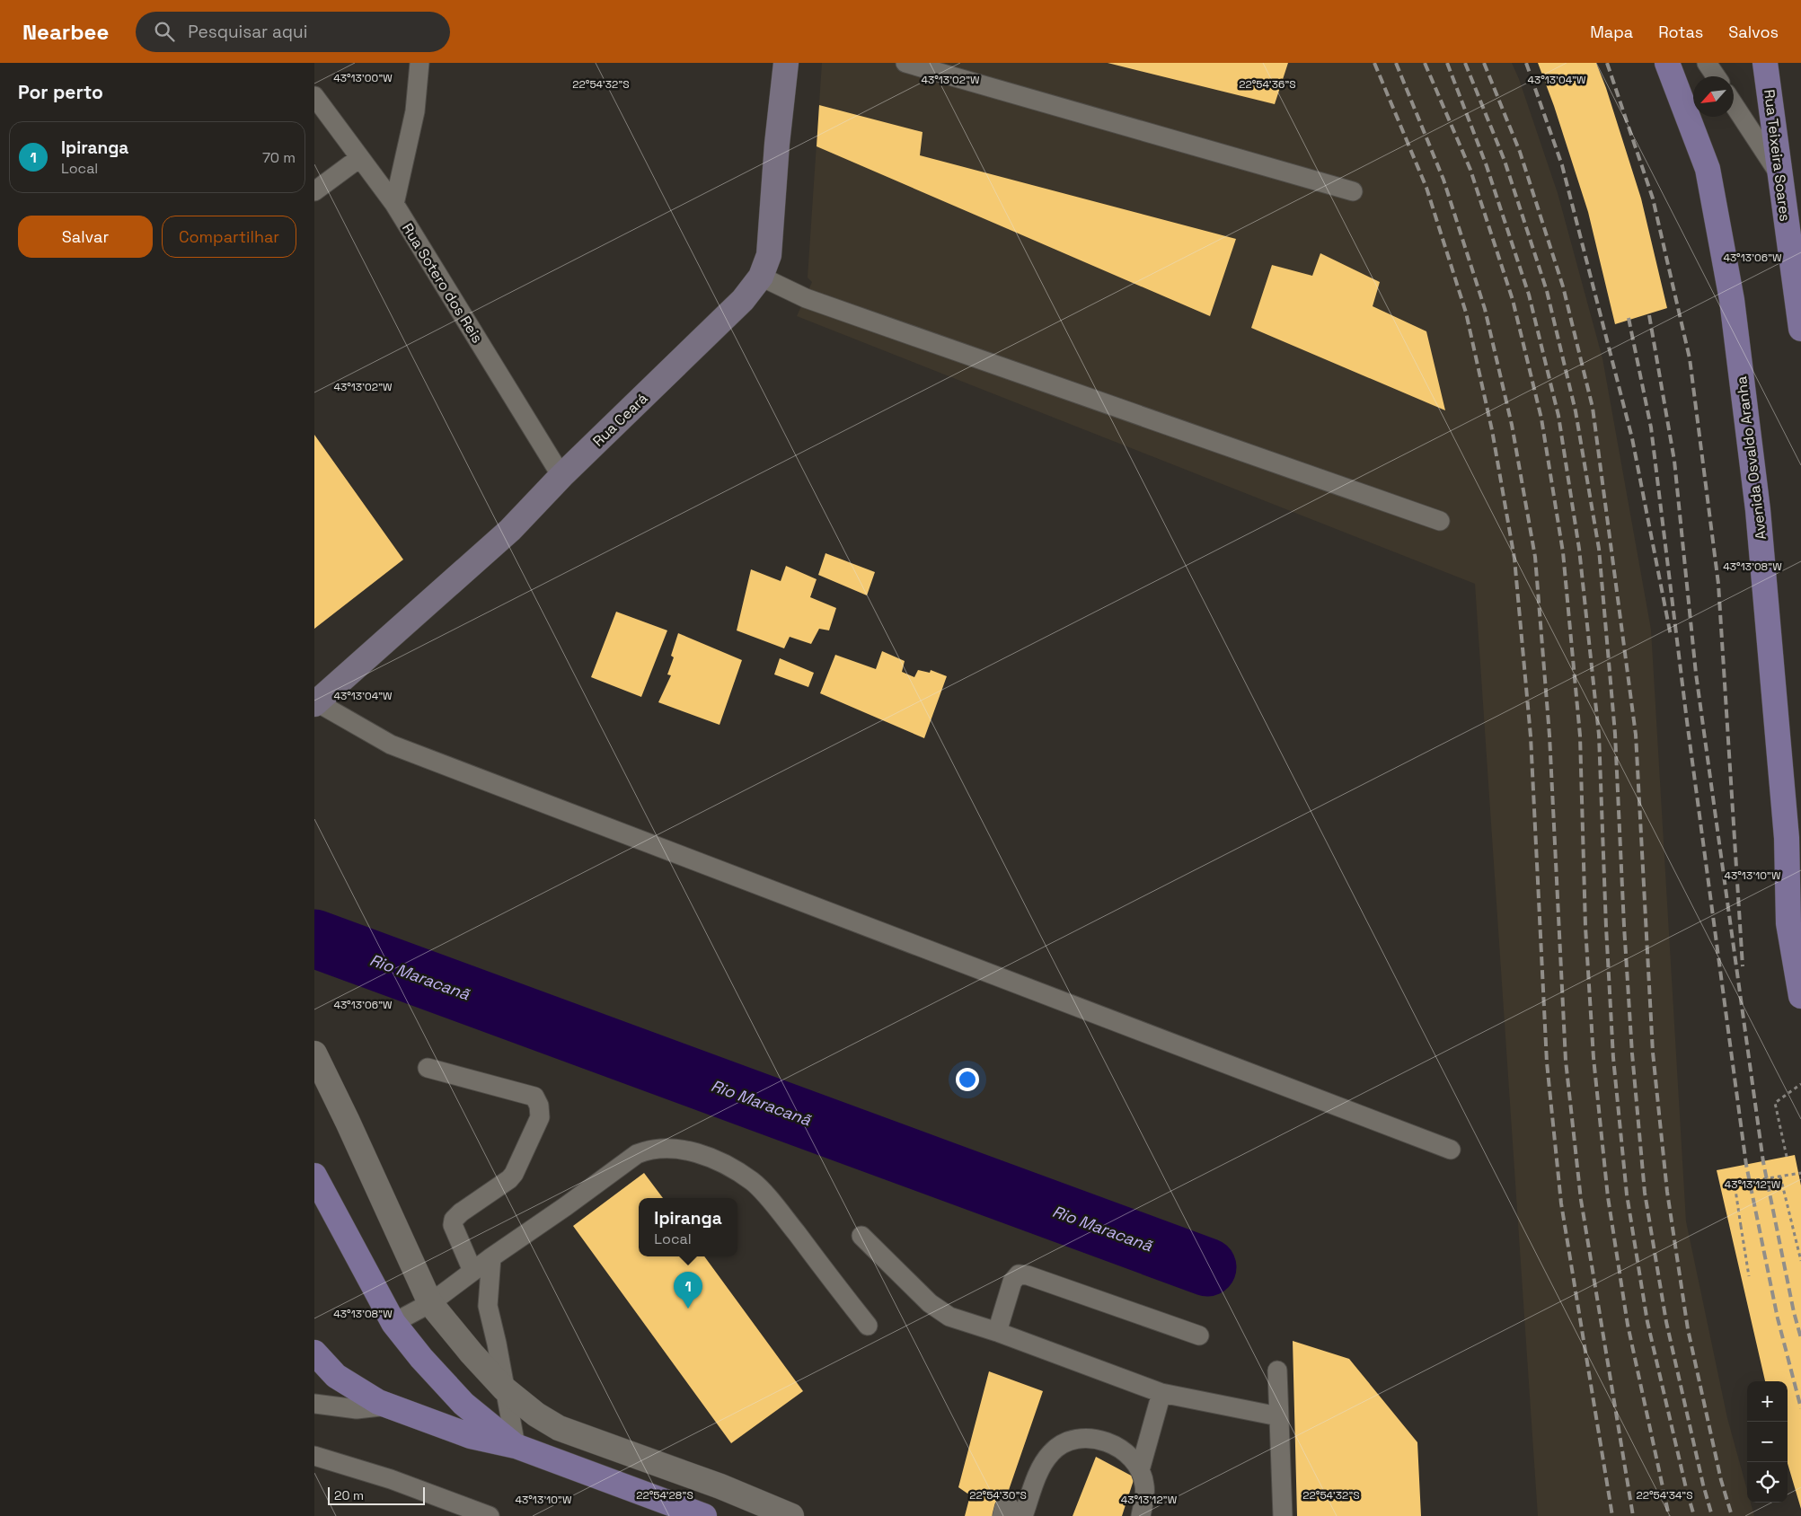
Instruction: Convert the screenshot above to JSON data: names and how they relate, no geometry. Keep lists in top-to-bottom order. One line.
{"streets":{"main road":["Rua Teixeira Soares","Avenida Osvaldo Aranha"],"street":["Rua Ceará"],"lane":["Rua Sotero dos Reis"]},"crossings":[["Rua Sotero dos Reis","Rua Ceará"]],"water":["Rio Maracanã"],"scale_bar":"20 m","north":"bottom left","page":{"header":"Nearbee","search":"Pesquisar aqui","nav":["Mapa","Rotas","Salvos"],"heading":"Por perto","list":[{"mark":"1","name":"Ipiranga","note":"Local","value":"70 m"}],"buttons":["Salvar","Compartilhar"],"popup":["Ipiranga","Local"],"pins":"1","map_buttons":["+","−"],"scale":"20 m"},"coordinates":["43°13'00\"W","43°13'02\"W","43°13'04\"W","22°54'32\"S","22°54'36\"S","43°13'06\"W","43°13'08\"W","43°13'10\"W","43°13'12\"W","22°54'28\"S","22°54'30\"S","22°54'34\"S"]}
